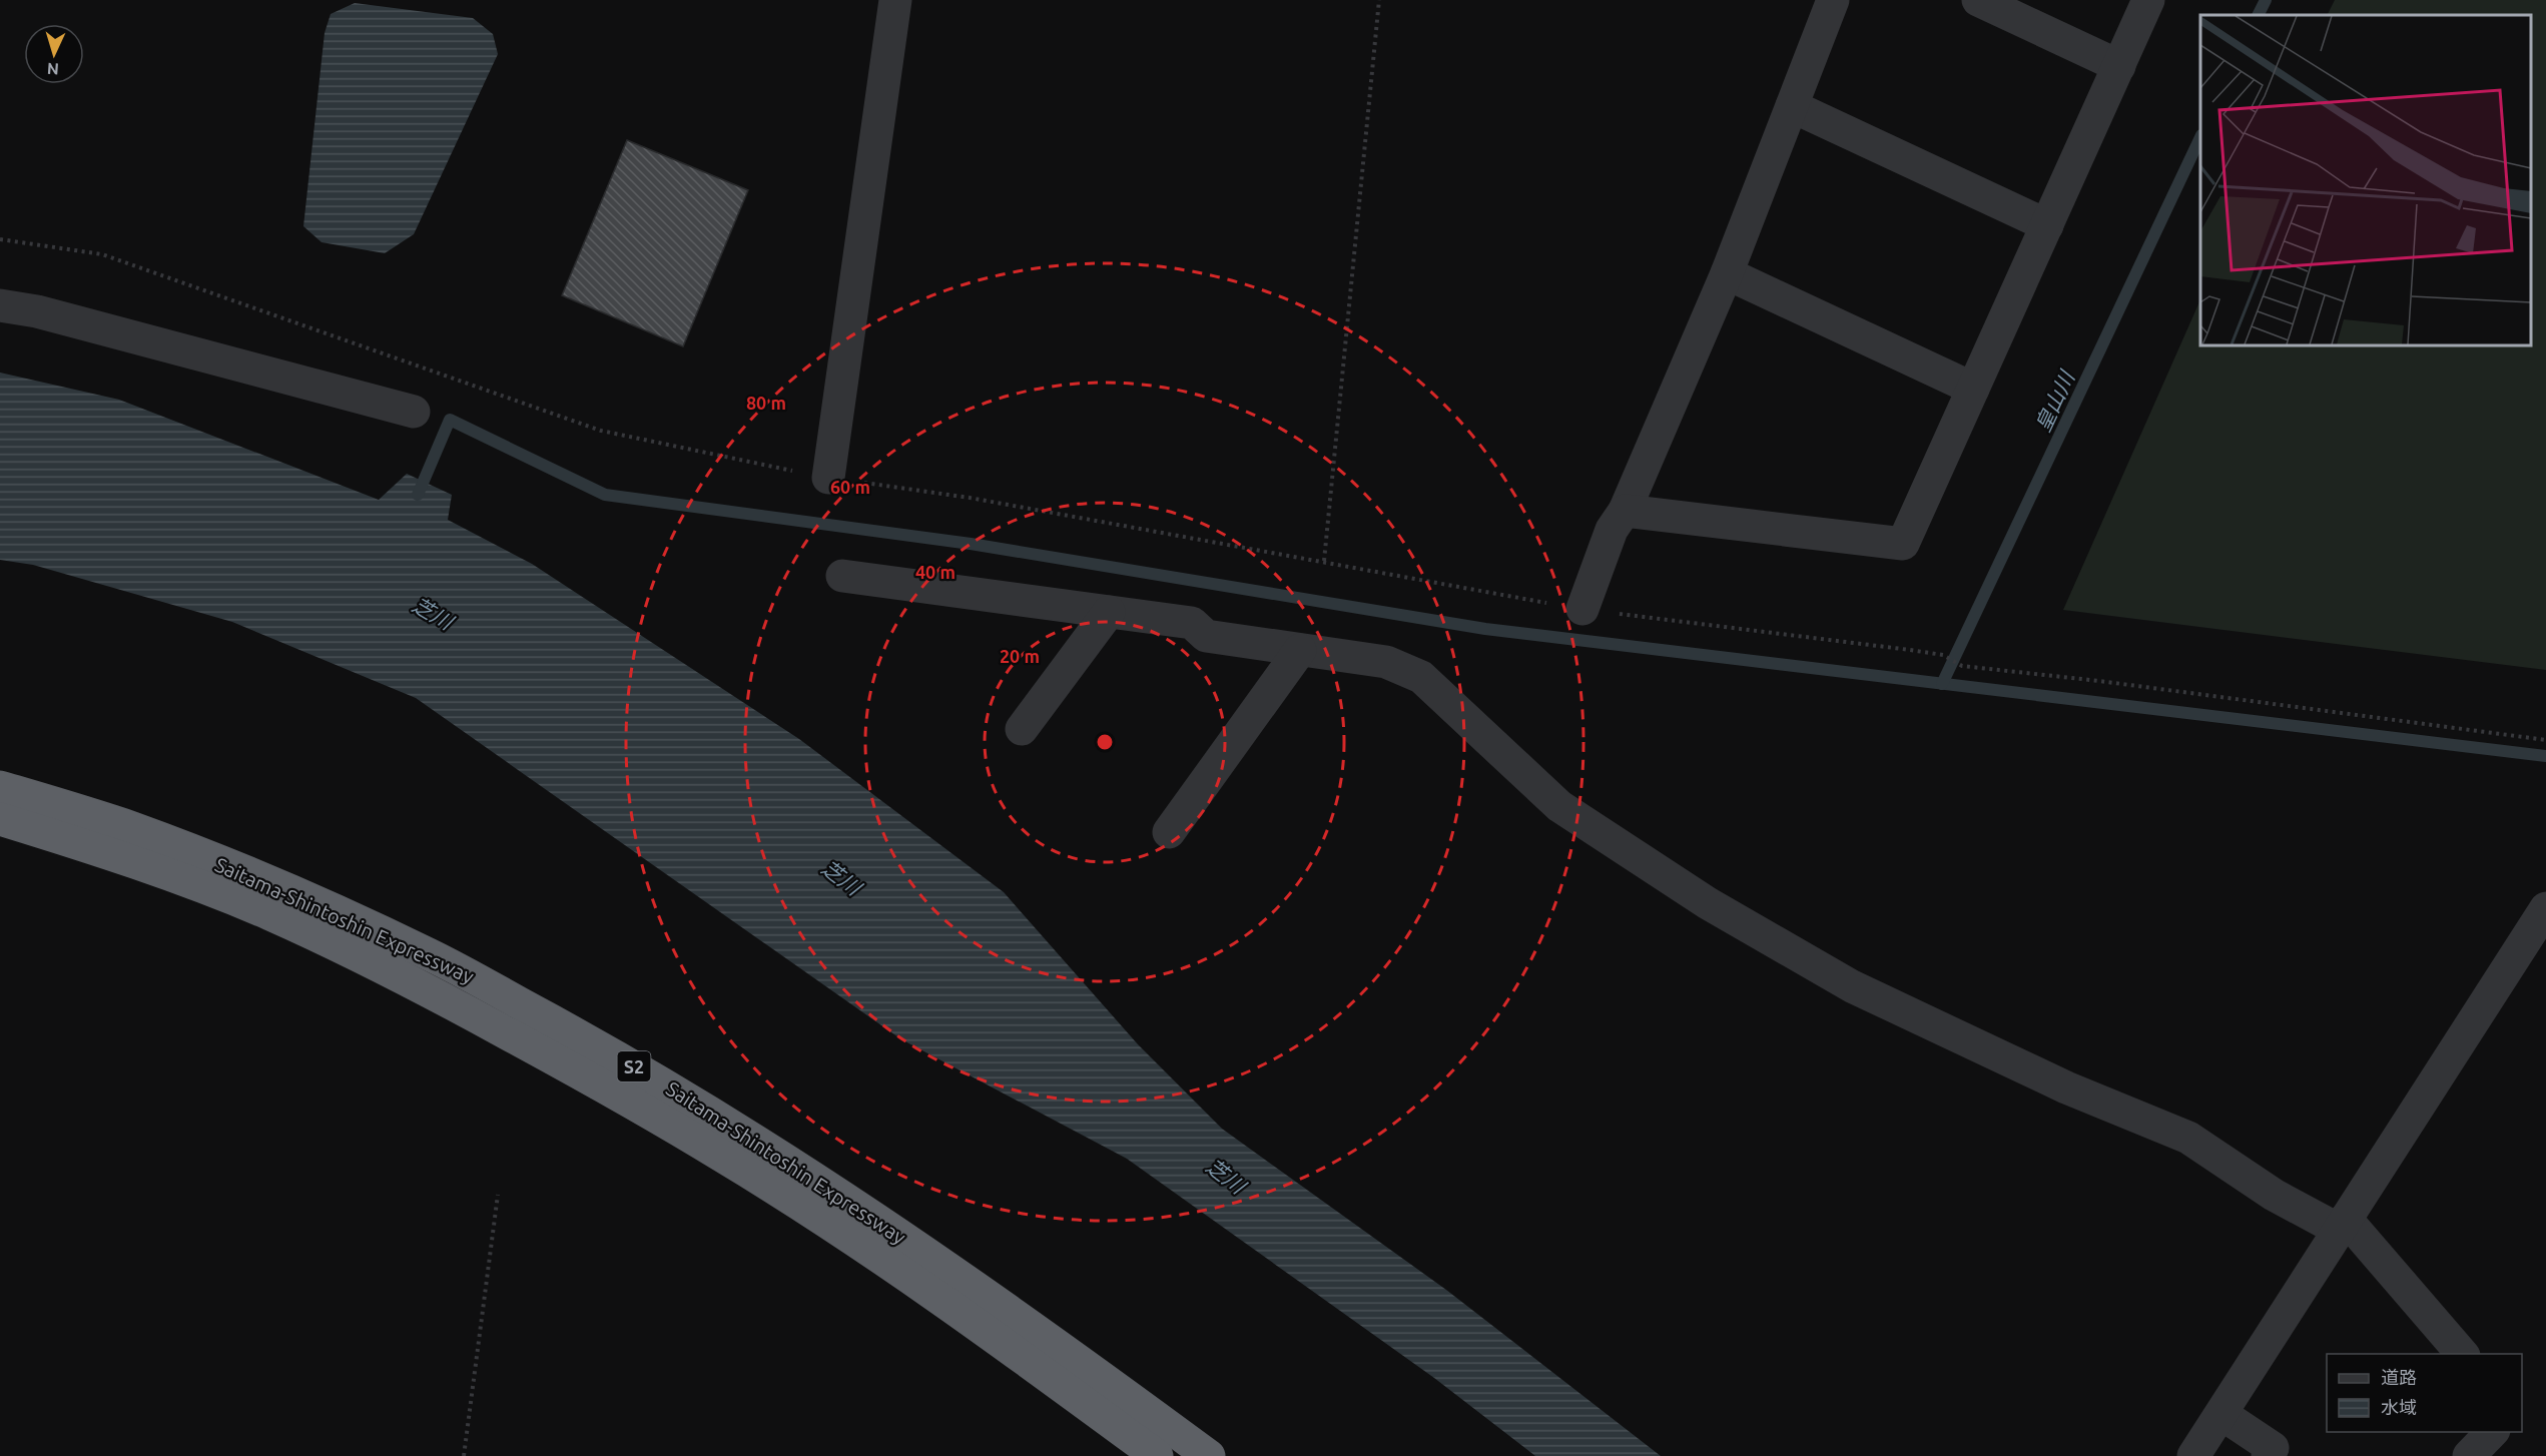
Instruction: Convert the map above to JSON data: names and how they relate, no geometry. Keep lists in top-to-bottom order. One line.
{"streets":{"highway":["Saitama-Shintoshin Expressway","S2"]},"water":["皇山川","芝川"],"legend":["道路","水域"],"north":"bottom","rings":["80 m","60 m","40 m","20 m"]}
